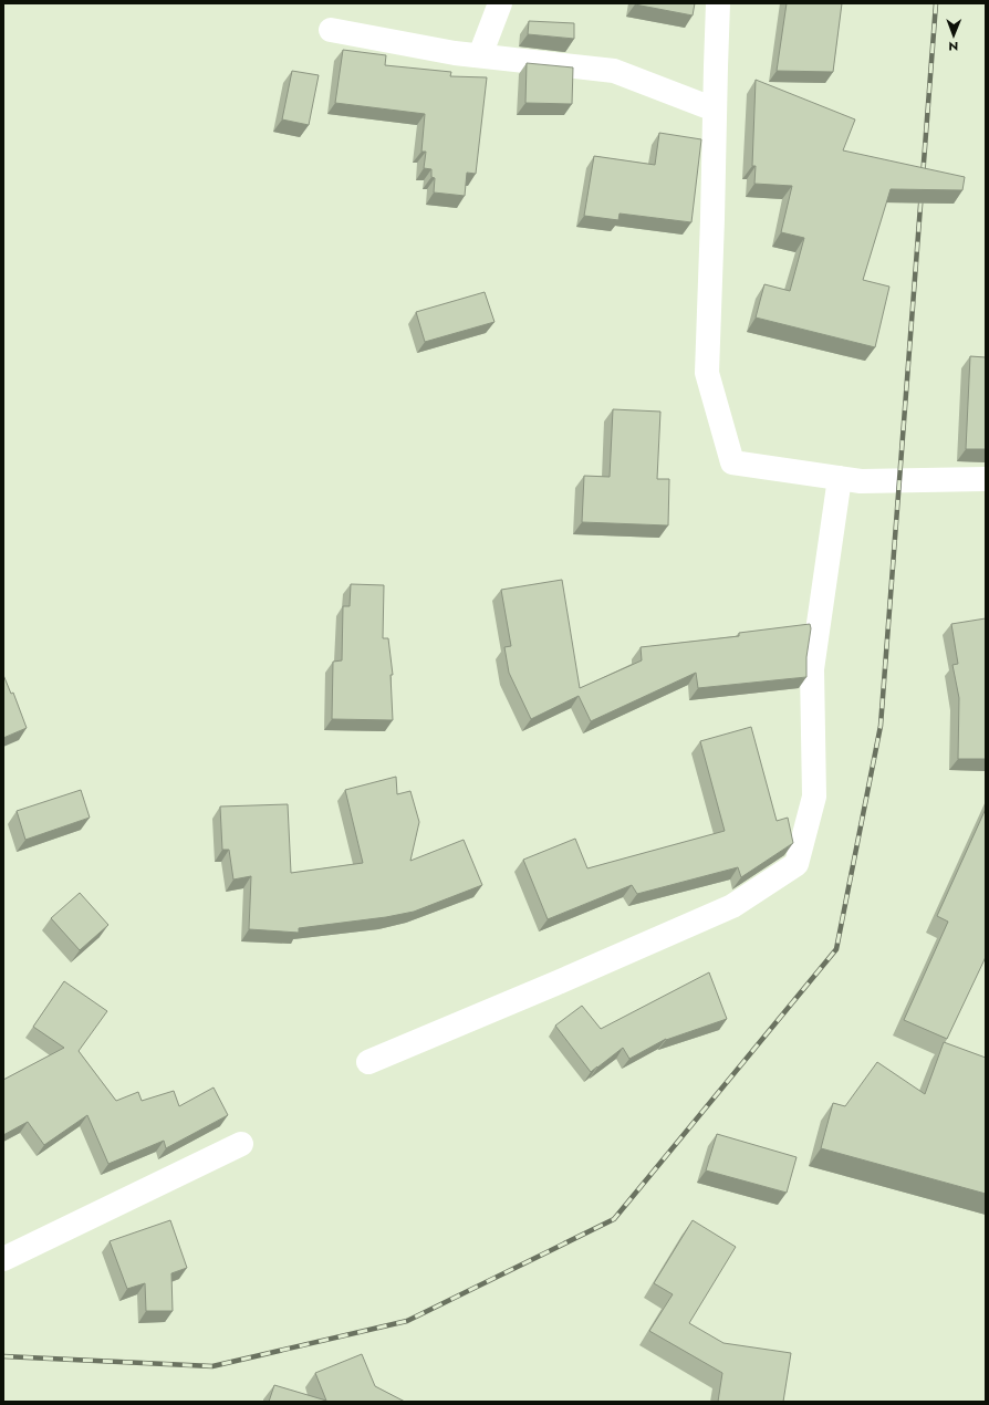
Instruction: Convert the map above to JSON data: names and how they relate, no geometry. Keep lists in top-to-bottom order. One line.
{"north":"bottom"}
